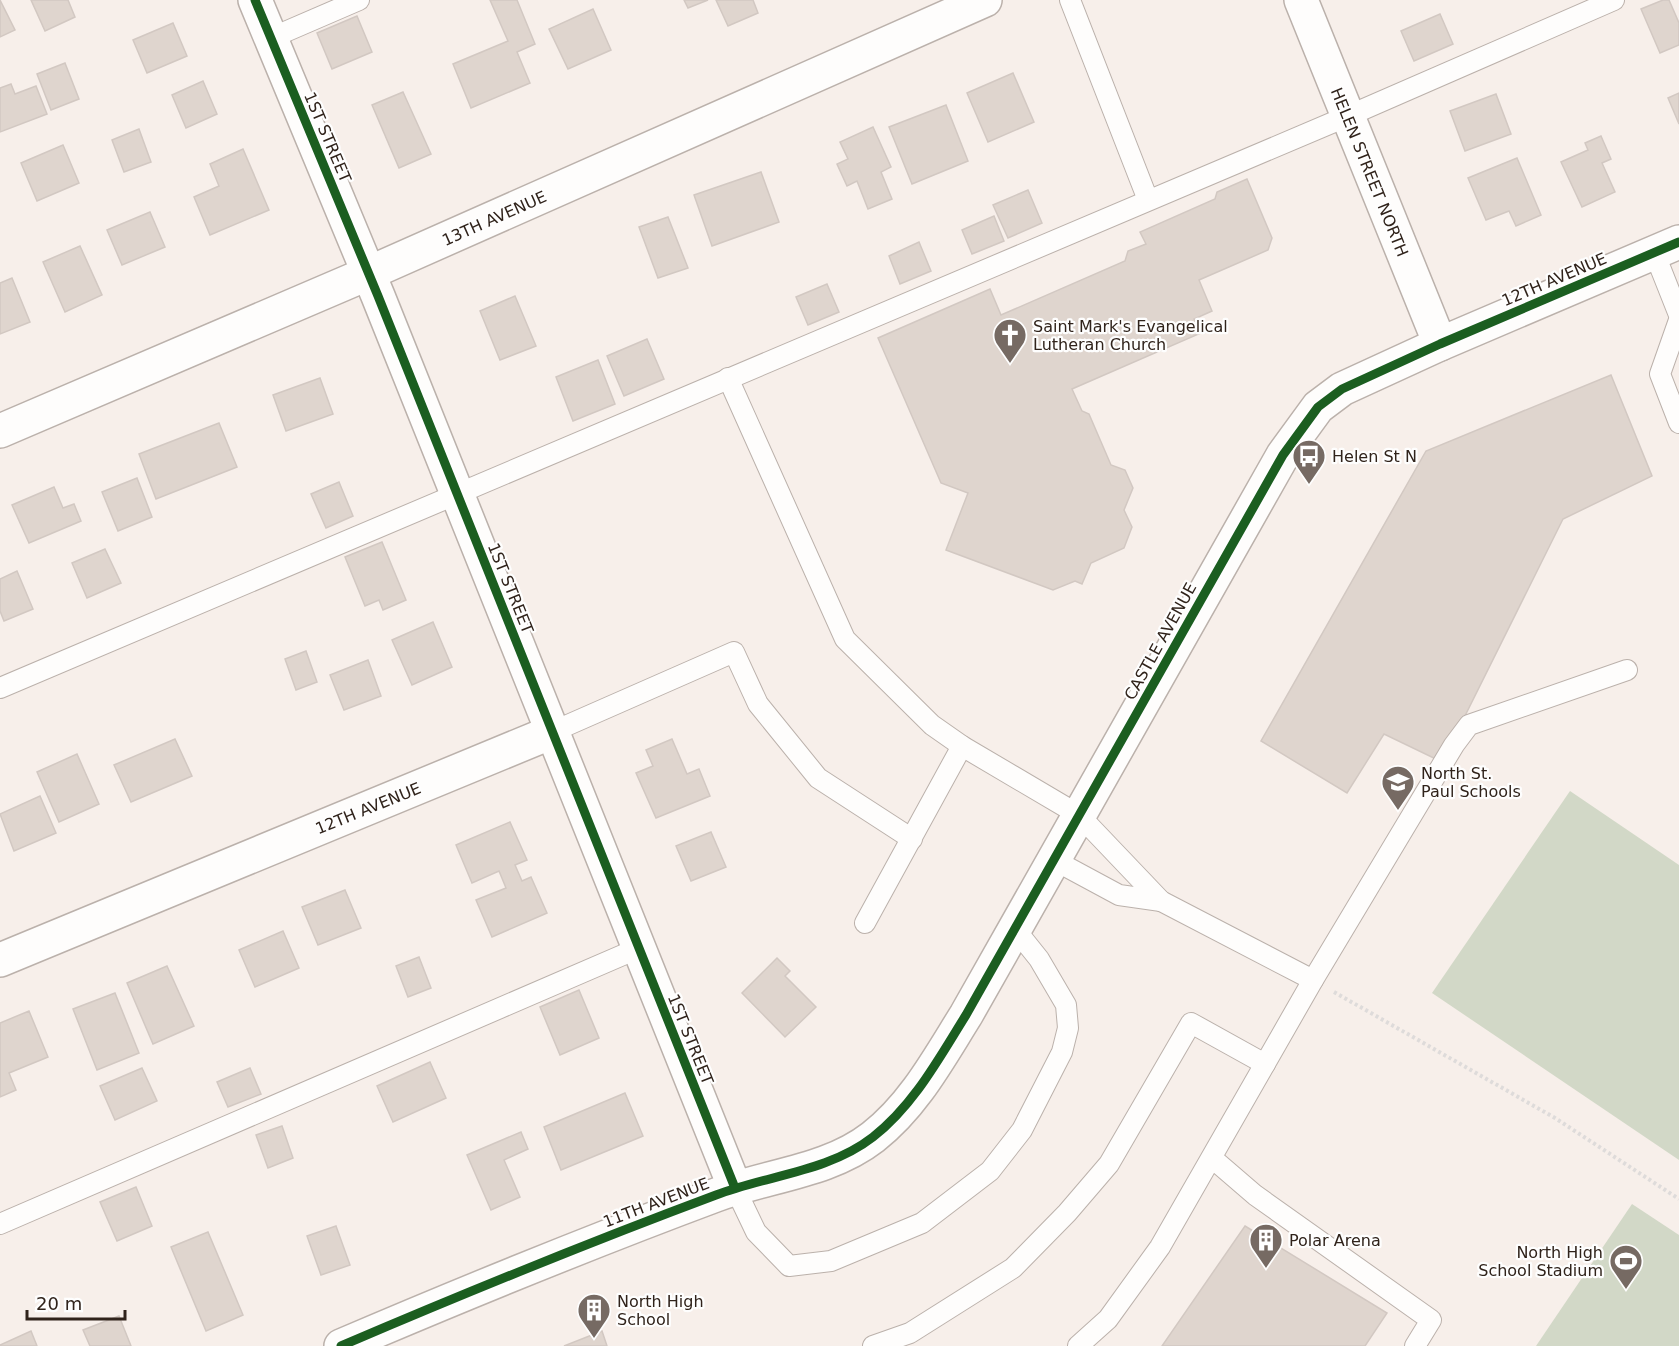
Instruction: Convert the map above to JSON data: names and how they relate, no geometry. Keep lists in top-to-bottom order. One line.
{"streets":{"street":["1ST STREET","HELEN STREET NORTH","13TH AVENUE","12TH AVENUE","CASTLE AVENUE","11TH AVENUE"]},"crossings":[["1ST STREET","13TH AVENUE"],["1ST STREET","12TH AVENUE"],["1ST STREET","CASTLE AVENUE"],["1ST STREET","11TH AVENUE"],["HELEN STREET NORTH","12TH AVENUE"],["HELEN STREET NORTH","CASTLE AVENUE"],["12TH AVENUE","CASTLE AVENUE"],["CASTLE AVENUE","11TH AVENUE"]],"places":{"church":["Saint Mark's Evangelical Lutheran Church"],"bus stop":["Helen St N"],"school or university":["North St. Paul Schools"],"building":["Polar Arena","North High School"],"sports":["North High School Stadium"]},"scale_bar":"20 m"}
